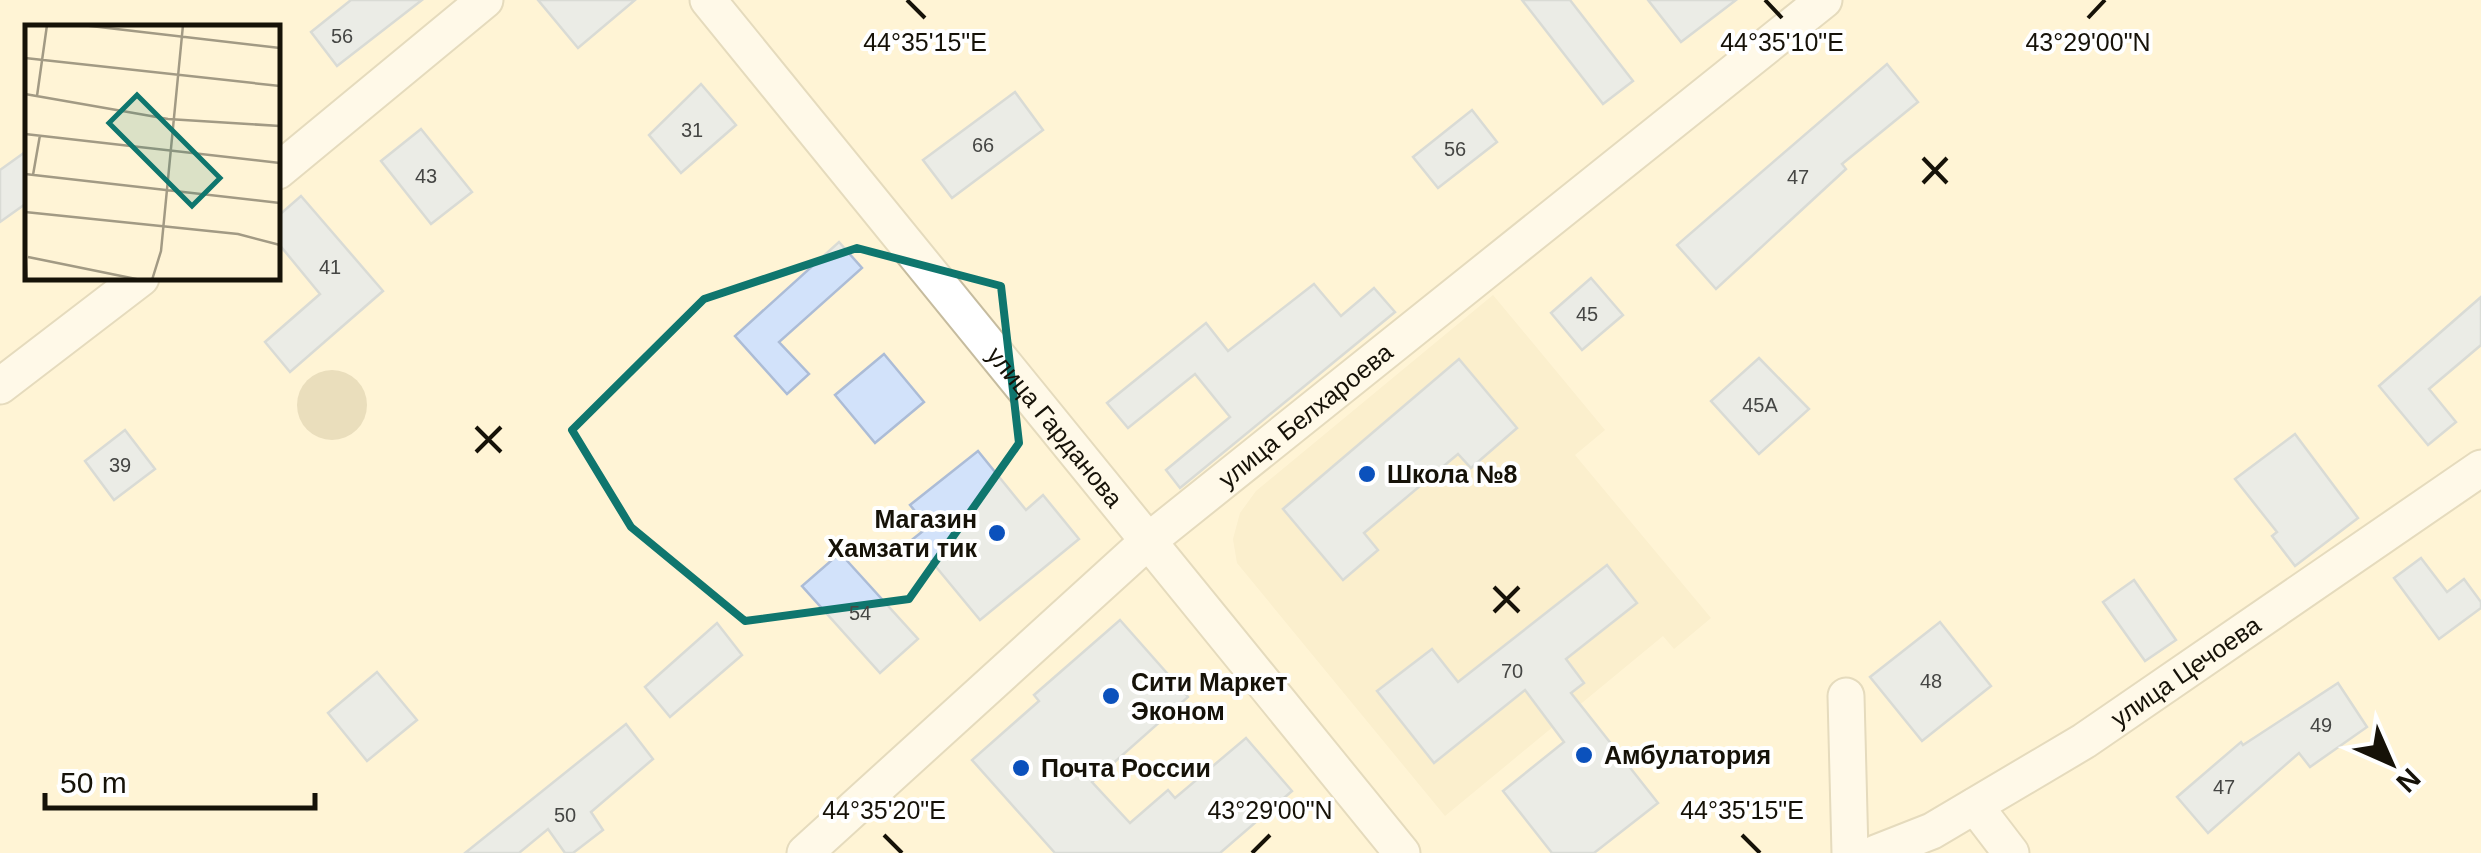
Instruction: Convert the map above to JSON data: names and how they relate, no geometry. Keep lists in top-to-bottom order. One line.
{"streets":{"street":["улица Белхароева","улица Гарданова","улица Цечоева"]},"crossings":[["улица Белхароева","улица Гарданова"]],"places":["Школа №8","Магазин Хамзати тик","Сити Маркет Эконом","Амбулатория","Почта России"],"house_numbers":["56","31","66","56","43","47","41","45","45А","39","54","70","48","49","47","50"],"scale_bar":"50 m","north":"bottom right","coordinates":["44°35'15\"E","44°35'10\"E","43°29'00\"N","44°35'20\"E"]}
